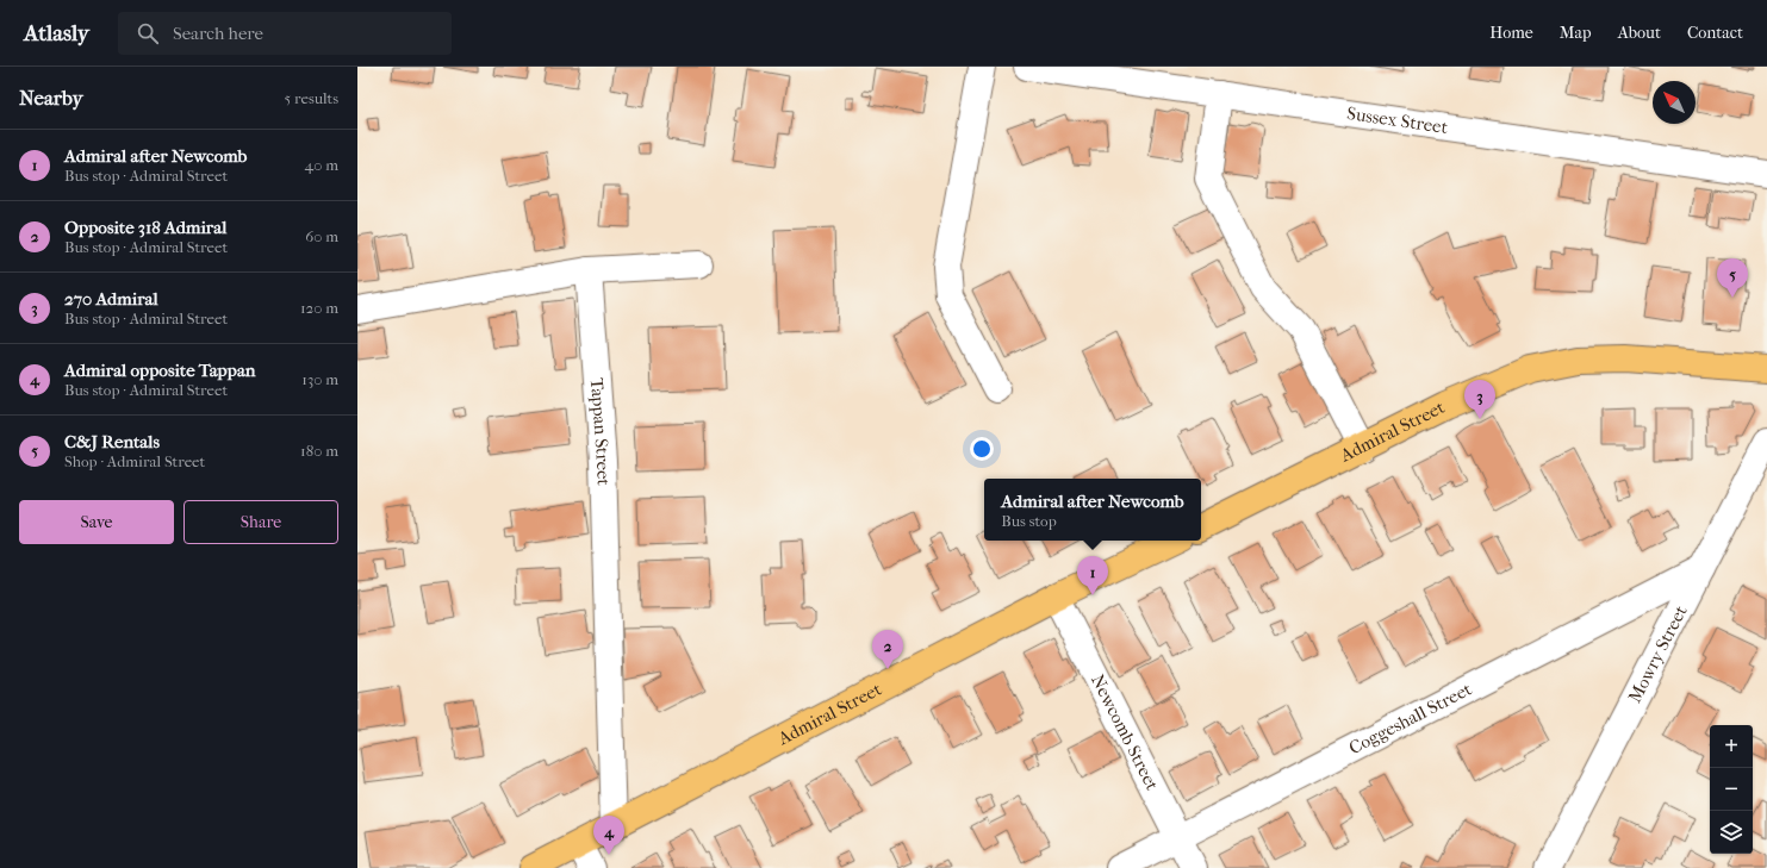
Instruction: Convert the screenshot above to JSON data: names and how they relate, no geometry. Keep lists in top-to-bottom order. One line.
{"streets":{"main road":["Admiral Street"],"street":["Sussex Street","Tappan Street","Mowry Street","Coggeshall Street","Newcomb Street"]},"crossings":[["Tappan Street","Admiral Street"],["Admiral Street","Newcomb Street"],["Mowry Street","Coggeshall Street"],["Coggeshall Street","Newcomb Street"]],"north":"top left","page":{"header":"Atlasly","search":"Search here","nav":["Home","Map","About","Contact"],"heading":["Nearby","5 results"],"list":[{"mark":"1","name":"Admiral after Newcomb","note":"Bus stop · Admiral Street","value":"40 m"},{"mark":"2","name":"Opposite 318 Admiral","note":"Bus stop · Admiral Street","value":"60 m"},{"mark":"3","name":"270 Admiral","note":"Bus stop · Admiral Street","value":"120 m"},{"mark":"4","name":"Admiral opposite Tappan","note":"Bus stop · Admiral Street","value":"130 m"},{"mark":"5","name":"C&J Rentals","note":"Shop · Admiral Street","value":"180 m"}],"pins":["5","3","1","2","4"],"popup":["Admiral after Newcomb","Bus stop"],"buttons":["Save","Share"],"map_buttons":["+","−"]}}
